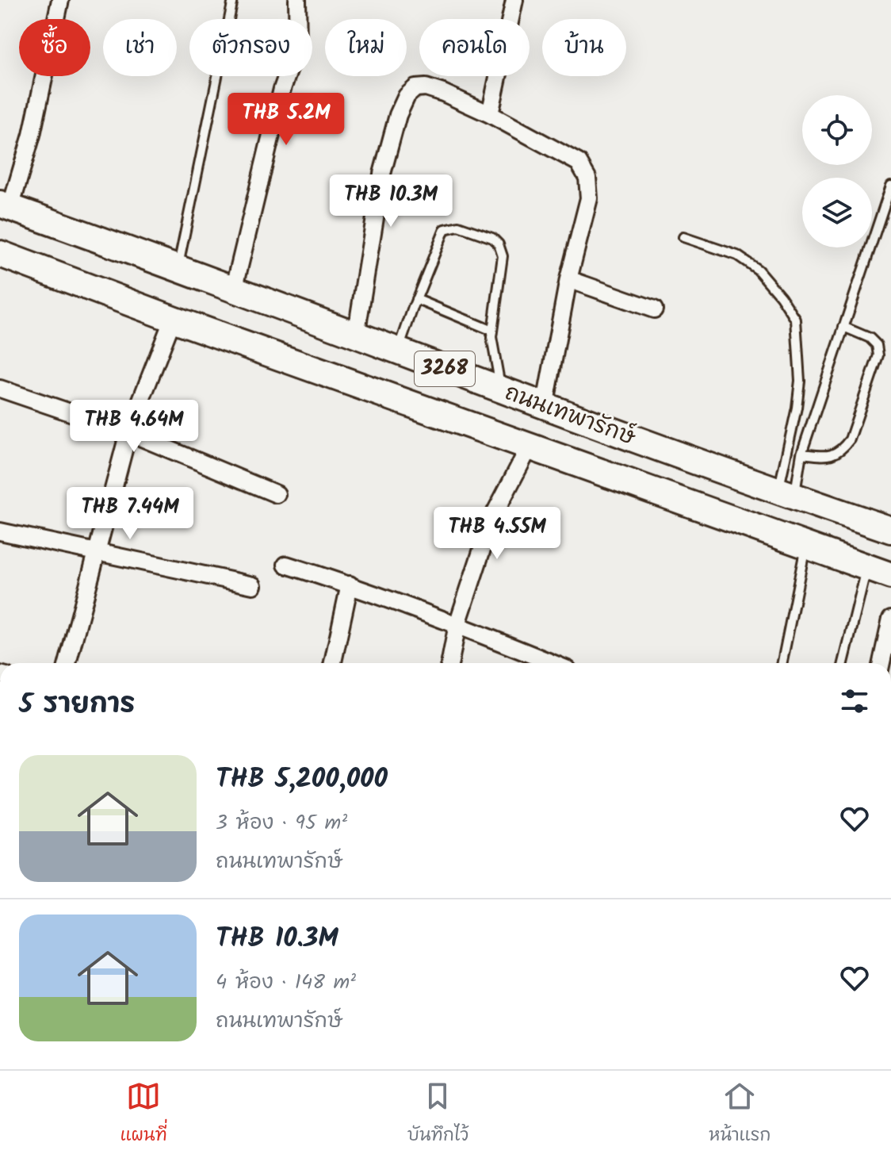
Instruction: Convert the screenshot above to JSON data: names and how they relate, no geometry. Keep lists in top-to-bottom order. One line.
{"streets":{"main road":["3268","ถนนเทพารักษ์"]},"page":{"chip":["ซื้อ","เช่า","ตัวกรอง","ใหม่","คอนโด","บ้าน"],"price":["THB 5.2M","THB 10.3M","THB 4.64M","THB 7.44M","THB 4.55M"],"heading":"5 รายการ","list":[{"name":"THB 5,200,000","note":"3 ห้อง · 95 m² · ถนนเทพารักษ์"},{"name":"THB 10.3M","note":"4 ห้อง · 148 m² · ถนนเทพารักษ์"}],"tabs":["แผนที่","บันทึกไว้","หน้าแรก"]}}
